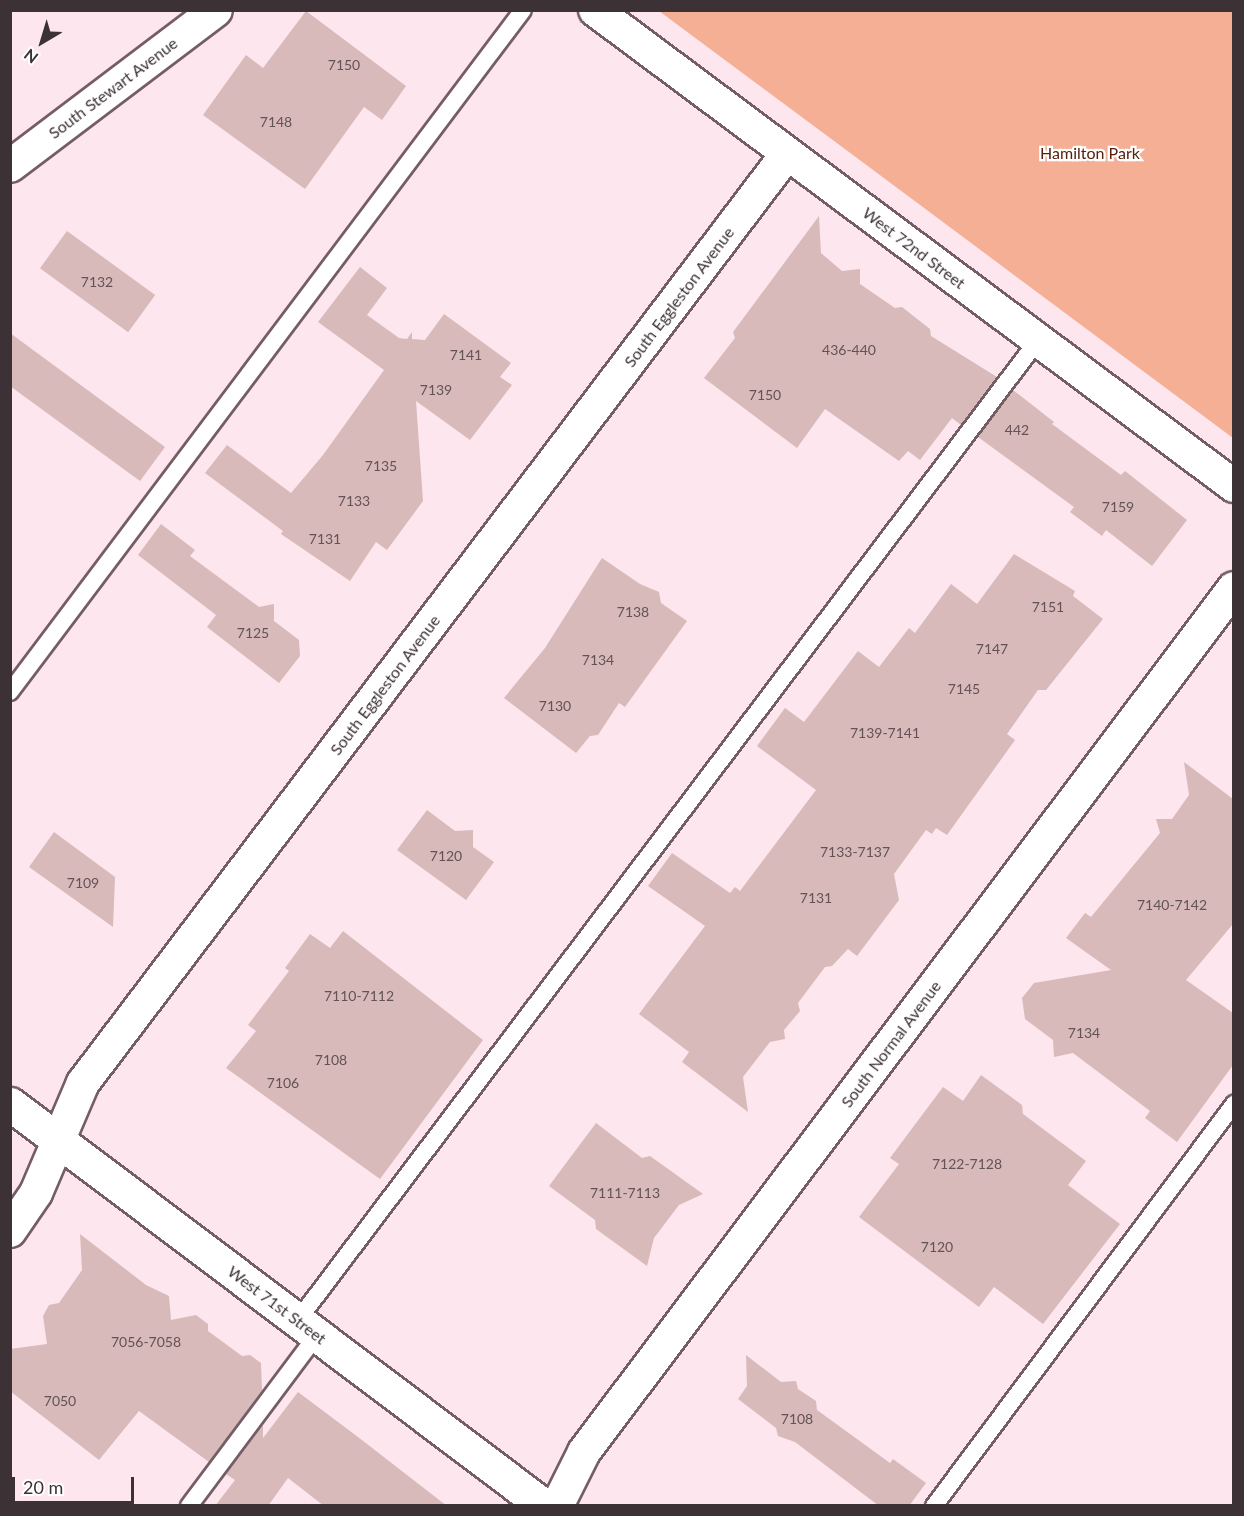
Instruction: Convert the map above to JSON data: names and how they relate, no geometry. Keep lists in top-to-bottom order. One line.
{"streets":{"main road":["West 71st Street"],"street":["South Stewart Avenue","West 72nd Street","South Eggleston Avenue","South Normal Avenue"]},"crossings":[["West 72nd Street","South Eggleston Avenue"],["South Eggleston Avenue","West 71st Street"]],"parks":["Hamilton Park"],"house_numbers":["7150","7148","7132","436-440","7141","7139","7150","442","7135","7133","7159","7131","7151","7138","7125","7147","7134","7145","7130","7139-7141","7133-7137","7120","7109","7131","7140-7142","7110-7112","7134","7108","7106","7122-7128","7111-7113","7120","7056-7058","7050","7108"],"scale_bar":"20 m","north":"bottom left"}
